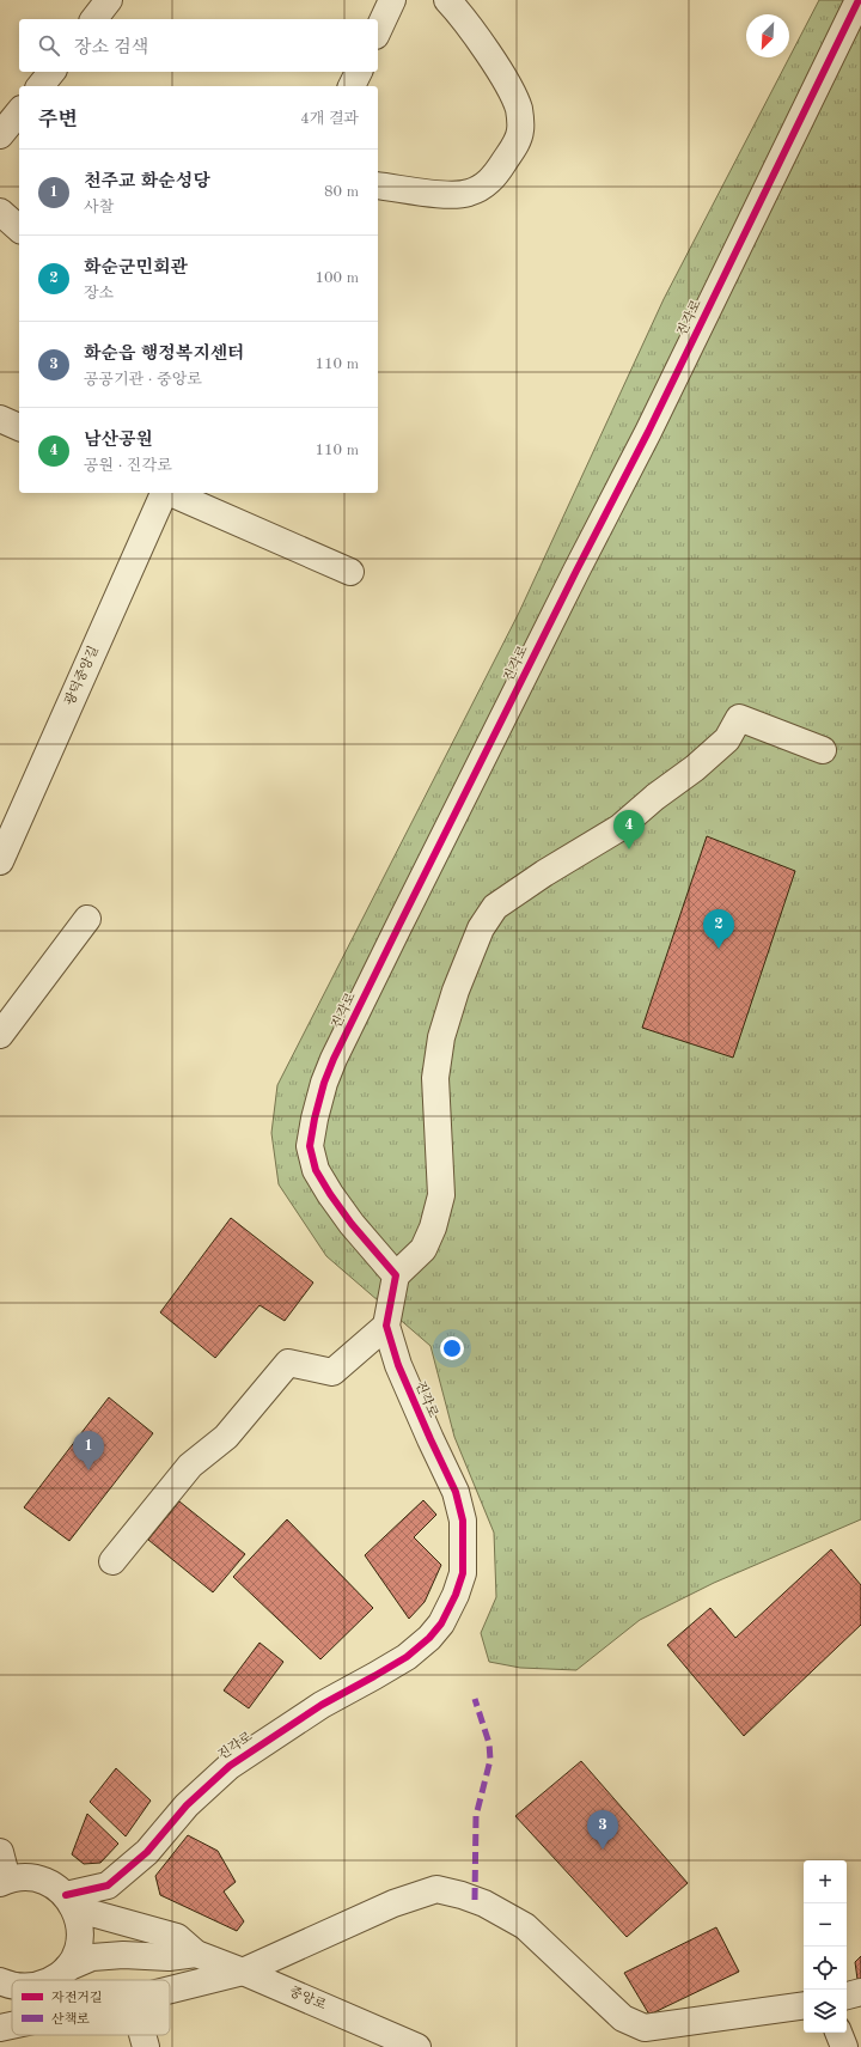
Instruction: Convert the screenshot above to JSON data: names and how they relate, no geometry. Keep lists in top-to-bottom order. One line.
{"streets":{"street":["진각로","광덕중앙길","중앙로"]},"crossings":[["진각로","중앙로"]],"legend":["자전거길","산책로"],"north":"bottom left","page":{"search":"장소 검색","heading":["주변","4개 결과"],"list":[{"mark":"1","name":"천주교 화순성당","note":"사찰","value":"80 m"},{"mark":"2","name":"화순군민회관","note":"장소","value":"100 m"},{"mark":"3","name":"화순읍 행정복지센터","note":"공공기관 · 중앙로","value":"110 m"},{"mark":"4","name":"남산공원","note":"공원 · 진각로","value":"110 m"}],"pins":["4","2","1","3"],"map_buttons":["+","−"]}}
